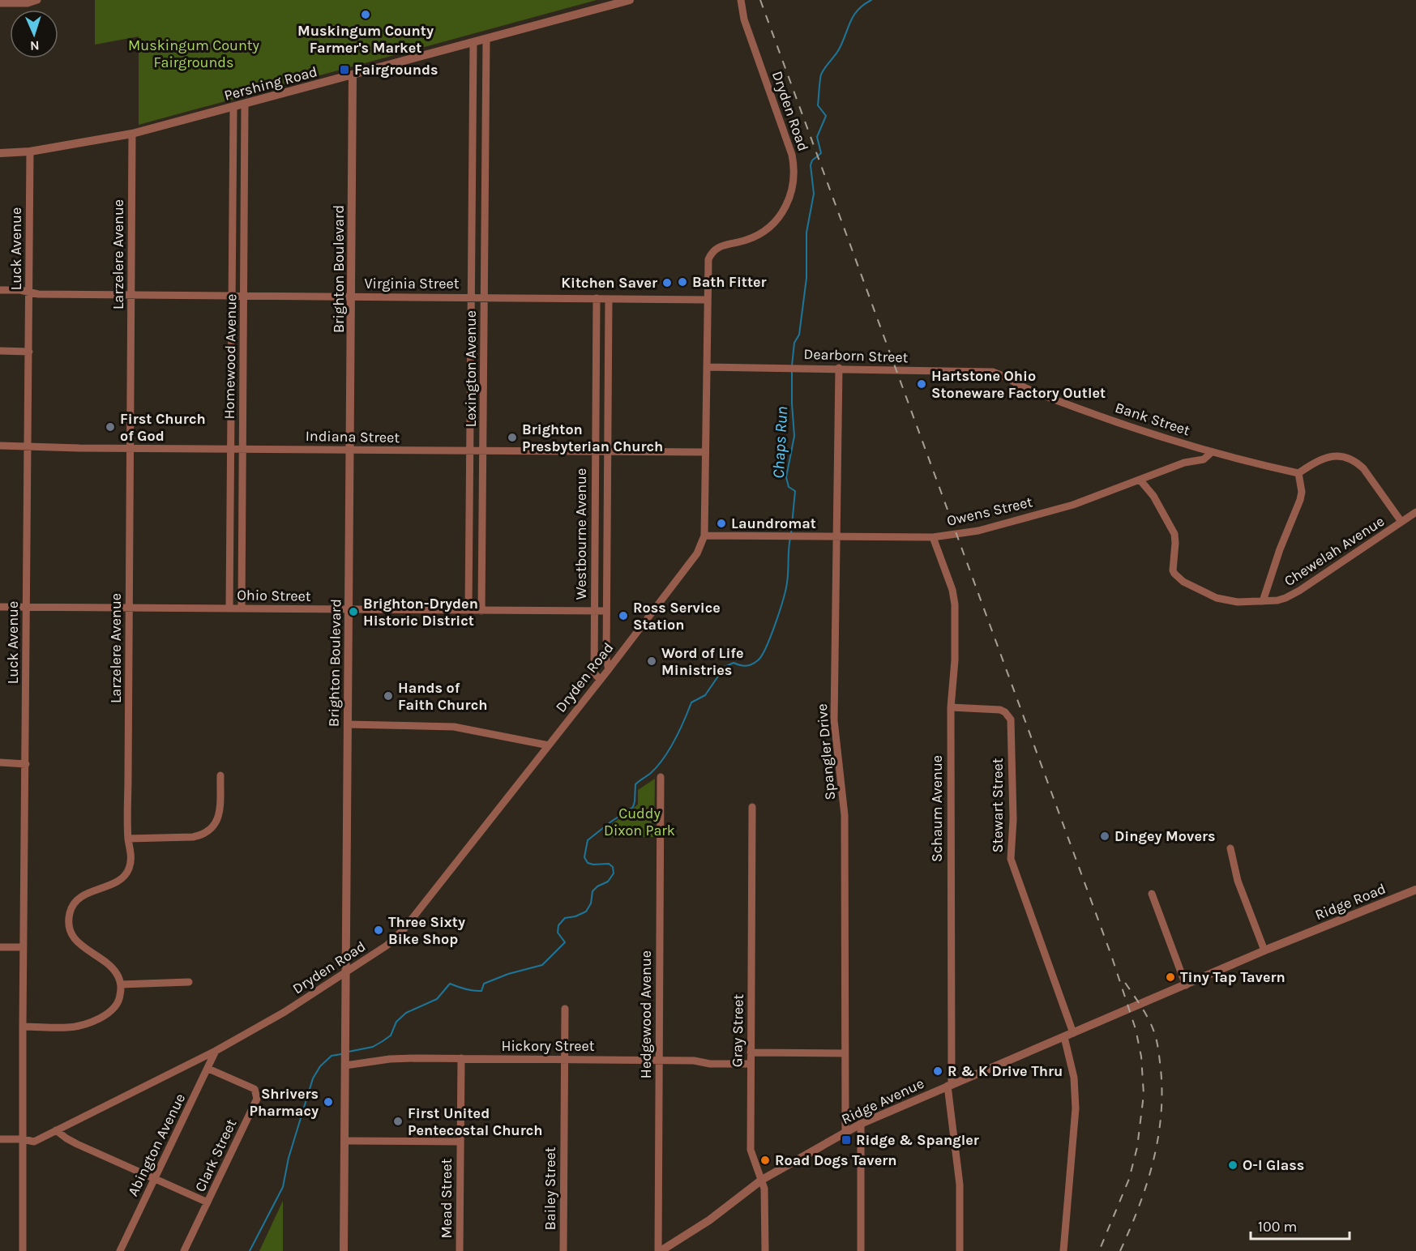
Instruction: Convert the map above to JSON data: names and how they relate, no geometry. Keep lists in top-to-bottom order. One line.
{"streets":{"street":["Pershing Road","Dryden Road","Luck Avenue","Larzelere Avenue","Brighton Boulevard","Virginia Street","Dearborn Street","Homewood Avenue","Lexington Avenue","Bank Street","Indiana Street","Owens Street","Westbourne Avenue","Chewelah Avenue","Ohio Street","Spangler Drive","Stewart Street","Schaum Avenue","Ridge Road","Hedgewood Avenue","Gray Street","Hickory Street","Ridge Avenue","Abington Avenue","Clark Street","Bailey Street","Mead Street"]},"crossings":[["Pershing Road","Luck Avenue"],["Pershing Road","Larzelere Avenue"],["Pershing Road","Brighton Boulevard"],["Pershing Road","Homewood Avenue"],["Pershing Road","Lexington Avenue"],["Dryden Road","Luck Avenue"],["Dryden Road","Brighton Boulevard"],["Dryden Road","Virginia Street"],["Dryden Road","Dearborn Street"],["Dryden Road","Indiana Street"],["Dryden Road","Owens Street"],["Dryden Road","Westbourne Avenue"],["Dryden Road","Abington Avenue"],["Luck Avenue","Virginia Street"],["Luck Avenue","Indiana Street"],["Luck Avenue","Ohio Street"],["Larzelere Avenue","Virginia Street"],["Larzelere Avenue","Indiana Street"],["Larzelere Avenue","Ohio Street"],["Brighton Boulevard","Virginia Street"],["Brighton Boulevard","Indiana Street"],["Brighton Boulevard","Ohio Street"],["Brighton Boulevard","Hickory Street"],["Virginia Street","Homewood Avenue"],["Virginia Street","Lexington Avenue"],["Virginia Street","Westbourne Avenue"],["Dearborn Street","Bank Street"],["Dearborn Street","Spangler Drive"],["Homewood Avenue","Indiana Street"],["Homewood Avenue","Ohio Street"],["Lexington Avenue","Indiana Street"],["Lexington Avenue","Ohio Street"],["Bank Street","Owens Street"],["Indiana Street","Westbourne Avenue"],["Owens Street","Chewelah Avenue"],["Owens Street","Spangler Drive"],["Owens Street","Schaum Avenue"],["Westbourne Avenue","Ohio Street"],["Spangler Drive","Ridge Avenue"],["Stewart Street","Schaum Avenue"],["Stewart Street","Ridge Avenue"],["Schaum Avenue","Ridge Avenue"],["Ridge Road","Ridge Avenue"],["Hedgewood Avenue","Hickory Street"],["Hedgewood Avenue","Ridge Avenue"],["Gray Street","Hickory Street"],["Gray Street","Ridge Avenue"],["Hickory Street","Bailey Street"],["Hickory Street","Mead Street"],["Abington Avenue","Clark Street"]],"water":["Chaps Run"],"parks":["Muskingum County Fairgrounds","Cuddy Dixon Park"],"places":{"other":["Muskingum County Farmer's Market","Bath Fitter","Kitchen Saver","Hartstone Ohio Stoneware Factory Outlet","First Church of God","Brighton Presbyterian Church","Laundromat","Brighton-Dryden Historic District","Ross Service Station","Word of Life Ministries","Hands of Faith Church","Dingey Movers","Three Sixty Bike Shop","Tiny Tap Tavern","R & K Drive Thru","Shrivers Pharmacy","First United Pentecostal Church","Road Dogs Tavern","O-I Glass"],"transit":["Fairgrounds","Ridge & Spangler"]},"scale_bar":"100 m","north":"bottom"}
